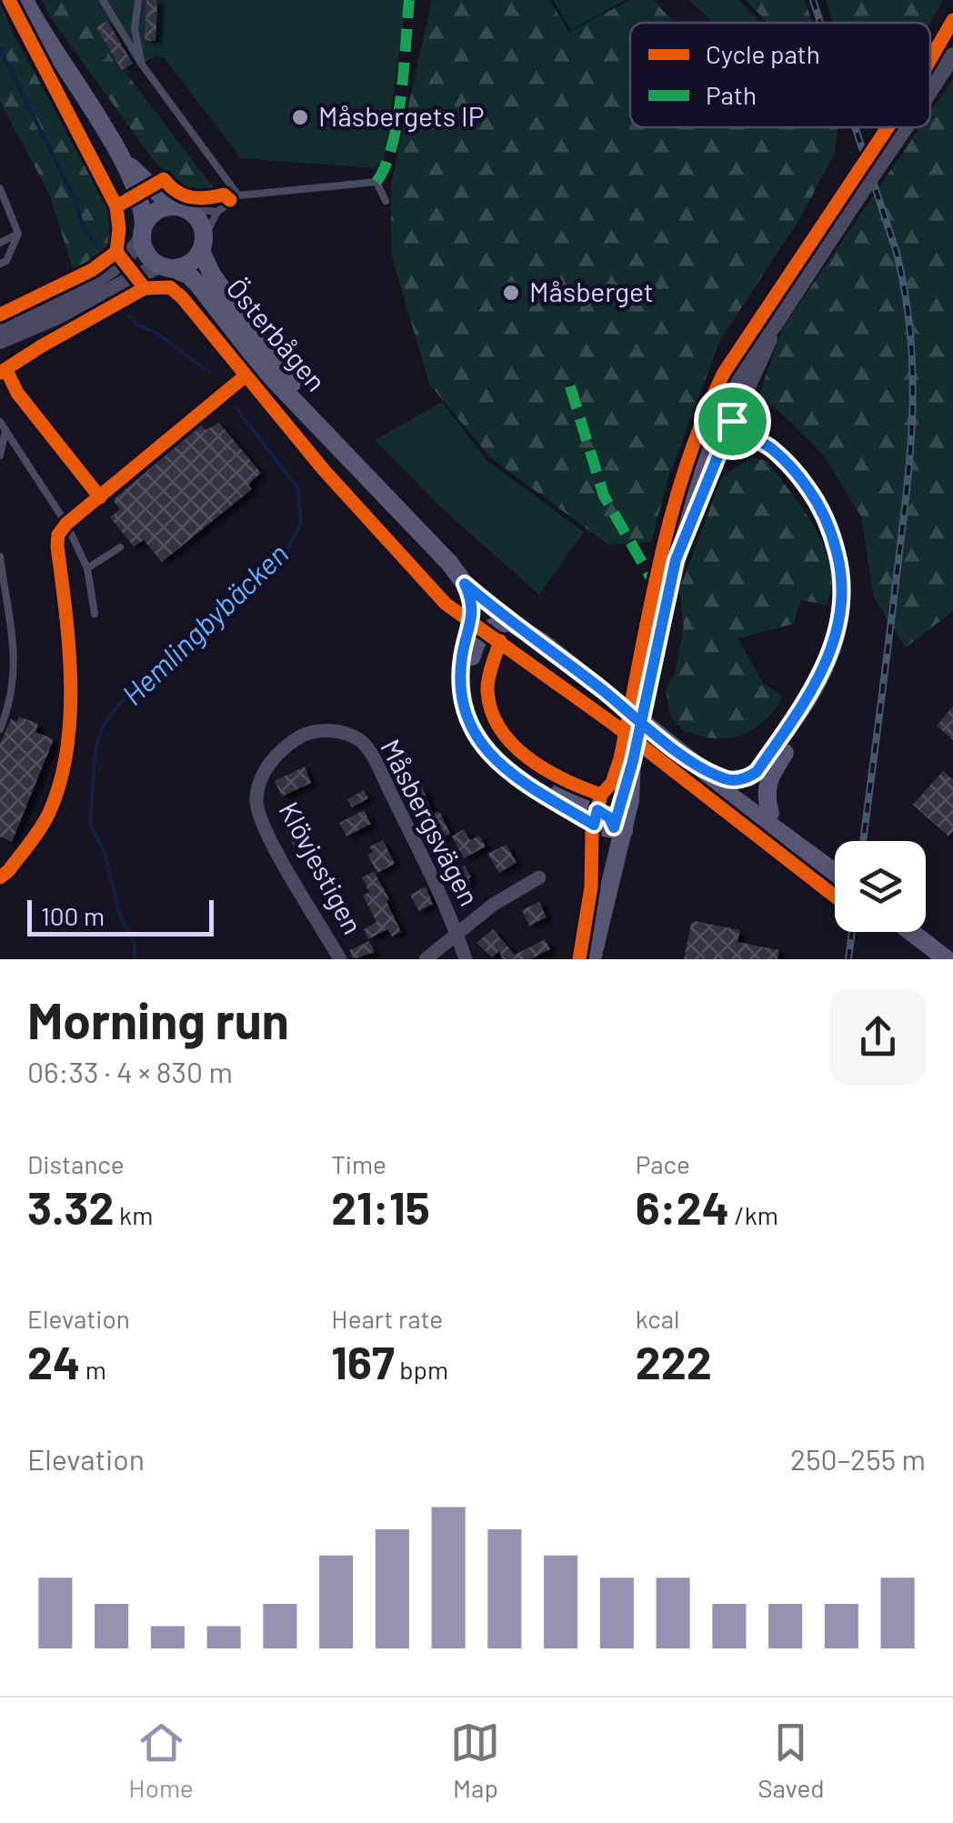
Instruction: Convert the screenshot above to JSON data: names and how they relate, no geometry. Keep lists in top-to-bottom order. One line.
{"streets":{"main road":["Österbågen"],"street":["Måsbergsvägen","Klövjestigen"]},"crossings":[["Måsbergsvägen","Klövjestigen"]],"water":["Hemlingbybäcken"],"places":["Måsbergets IP","Måsberget"],"legend":["Cycle path","Path"],"scale_bar":"100 m","page":{"scale":"100 m","heading":["Morning run","06:33 · 4 × 830 m"],"stats":[["Distance","3.32 km"],["Time","21:15"],["Pace","6:24 /km"],["Elevation","24 m"],["Heart rate","167 bpm"],["kcal","222"]],"chart":["Elevation","250–255 m"],"tabs":["Home","Map","Saved"]}}
